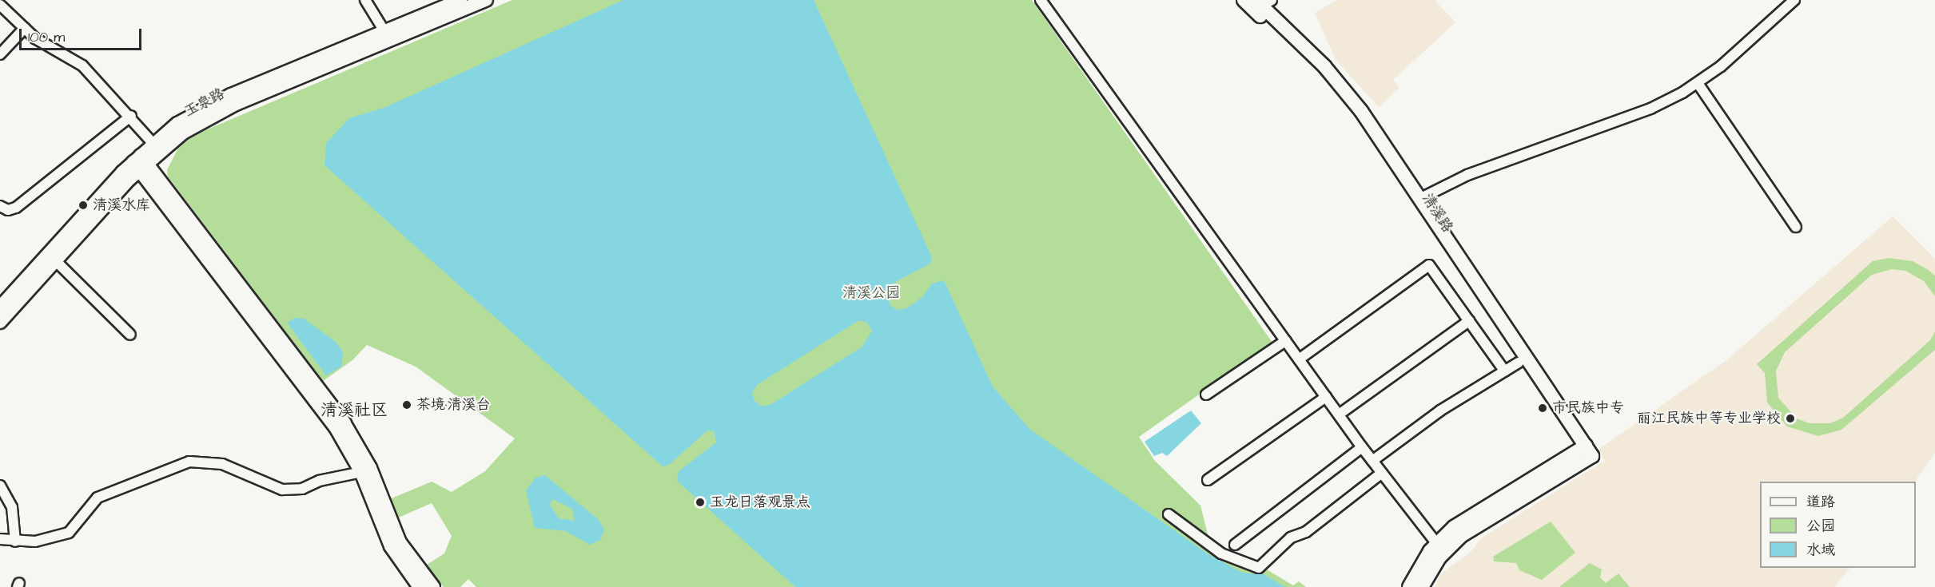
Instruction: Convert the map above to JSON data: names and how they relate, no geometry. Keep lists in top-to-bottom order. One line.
{"streets":{"street":["玉泉路","清溪路"]},"districts":["清溪社区"],"parks":["清溪公园"],"places":["清溪水库","茶境·清溪台","市民族中专","丽江民族中等专业学校","玉龙日落观景点"],"legend":["道路","公园","水域"],"scale_bar":"100 m"}
